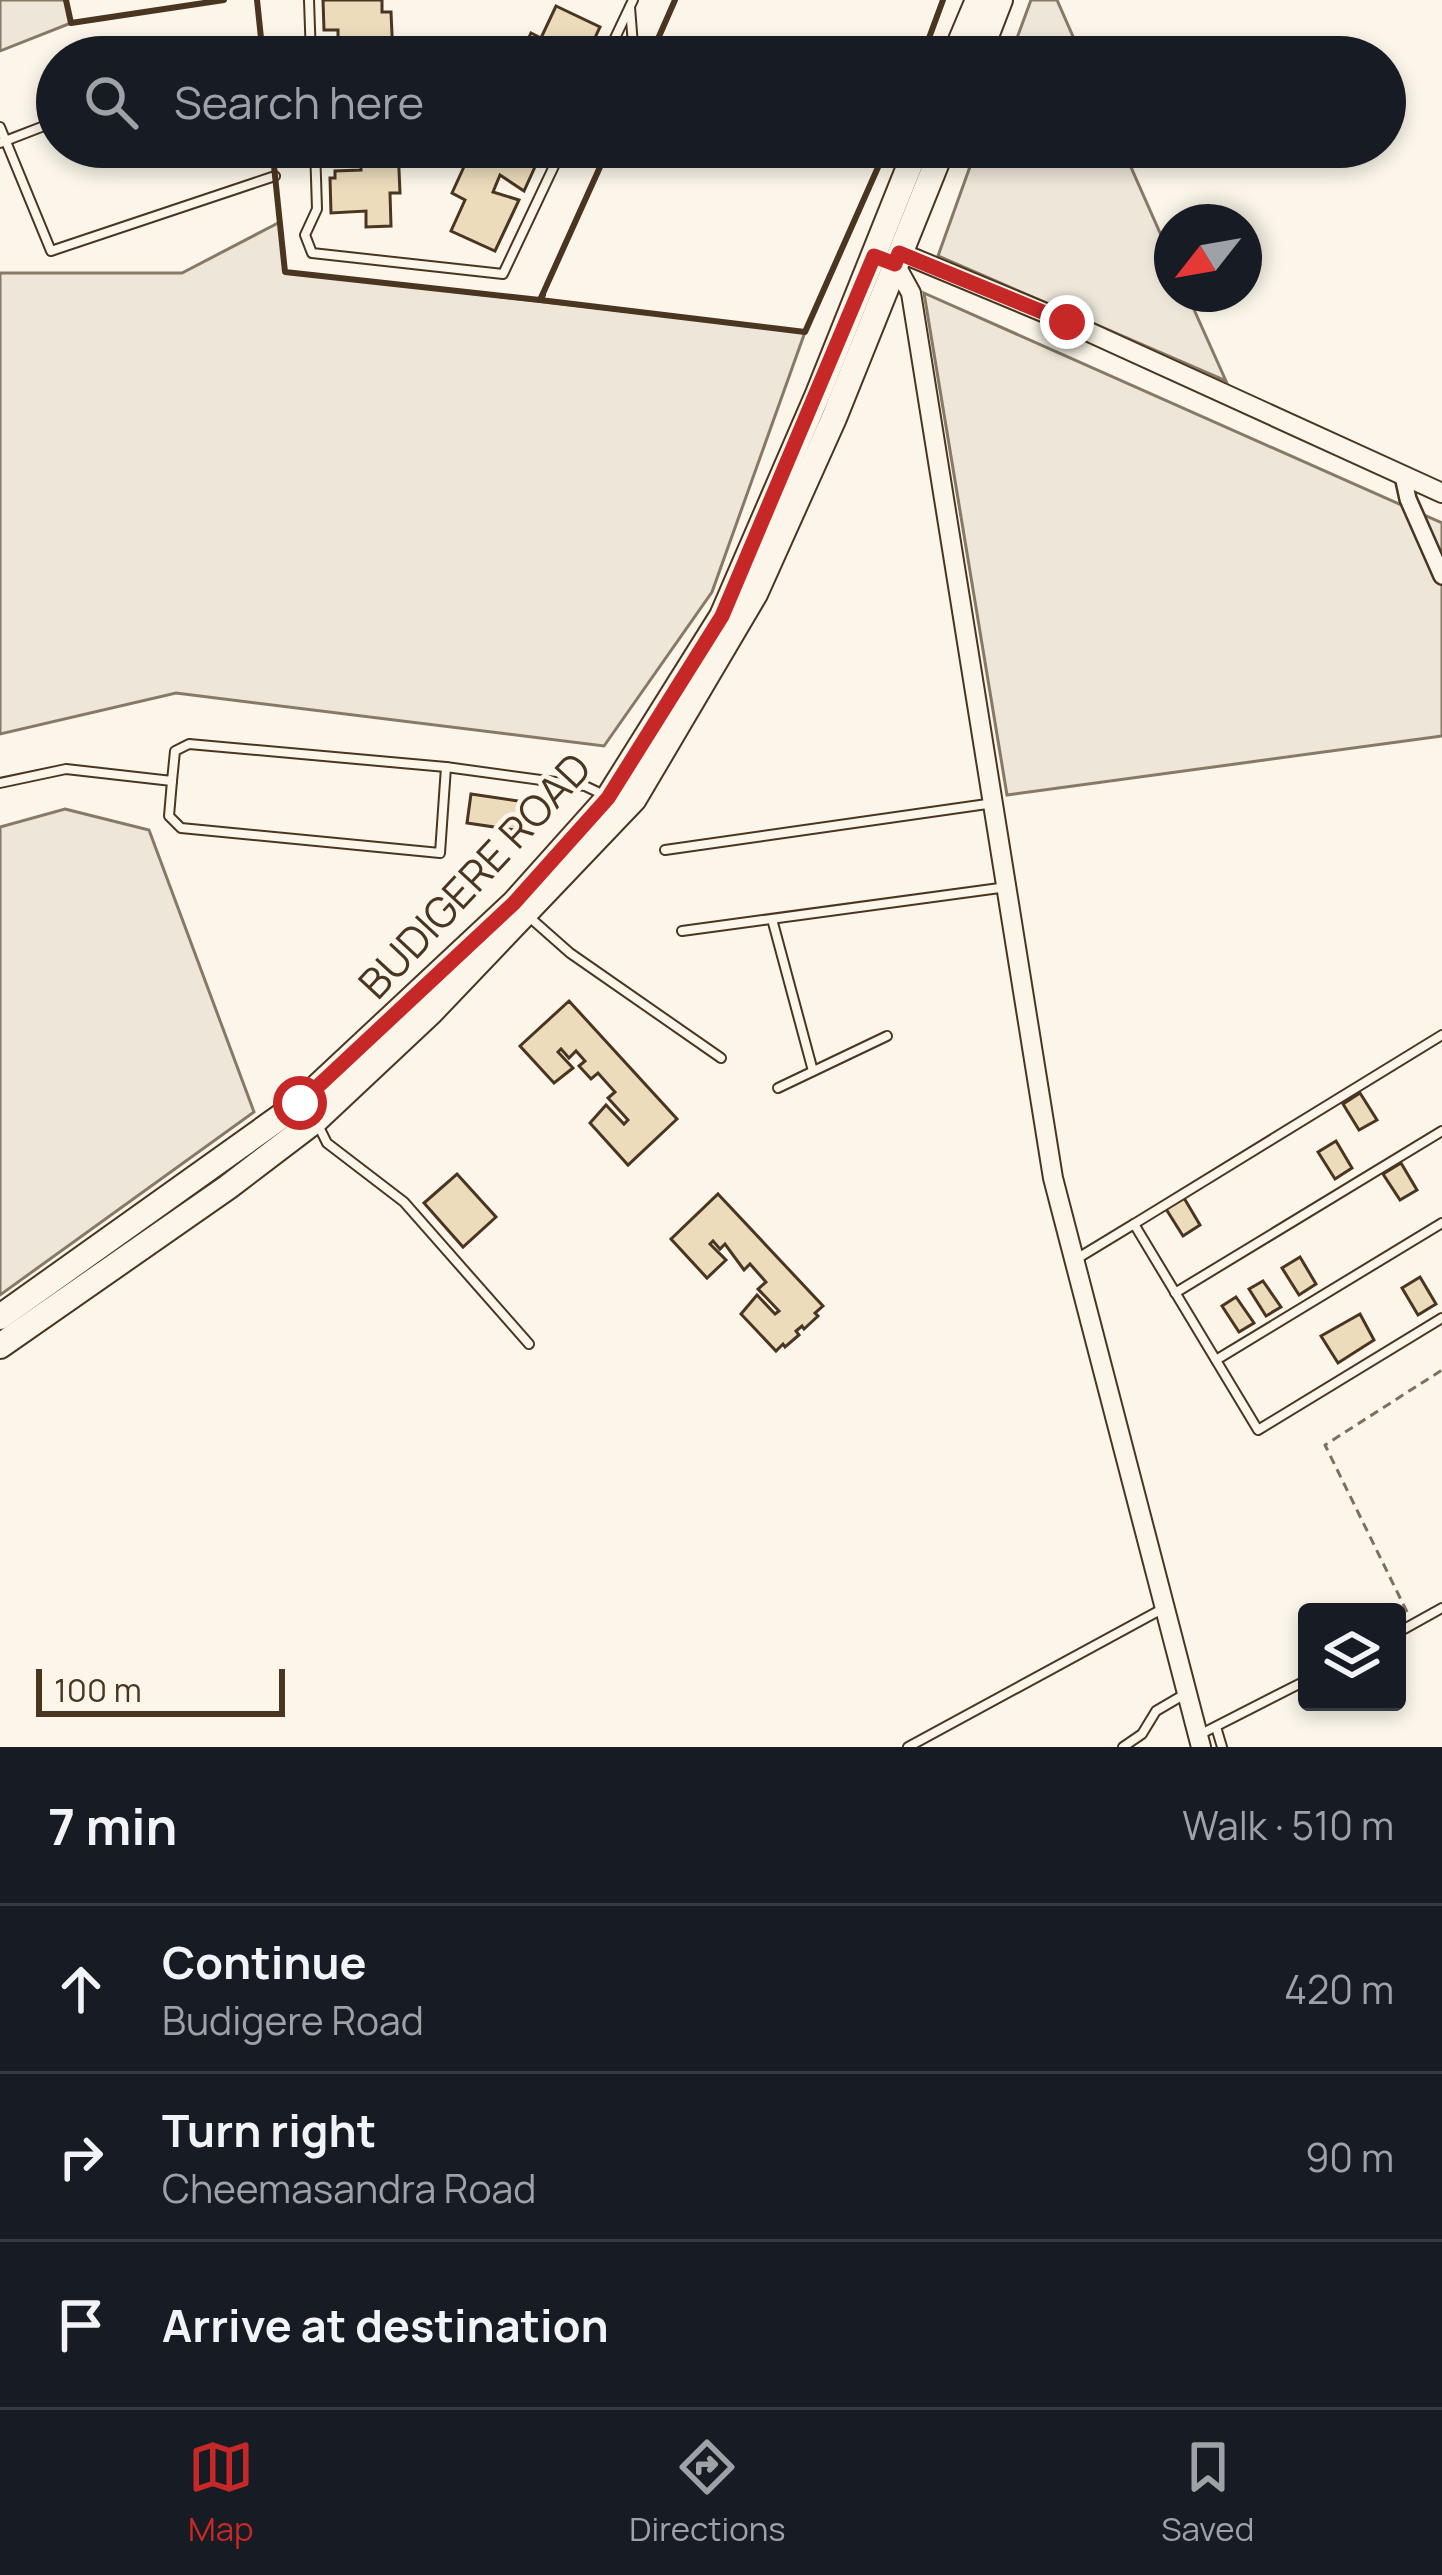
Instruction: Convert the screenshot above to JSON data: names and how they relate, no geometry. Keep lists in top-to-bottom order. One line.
{"streets":{"main road":["BUDIGERE ROAD"]},"scale_bar":"100 m","north":"bottom left","page":{"search":"Search here","scale":"100 m","heading":["7 min","Walk · 510 m"],"list":[["Continue","Budigere Road","420 m"],["Turn right","Cheemasandra Road","90 m"],"Arrive at destination"],"nav":["Map","Directions","Saved"]}}
